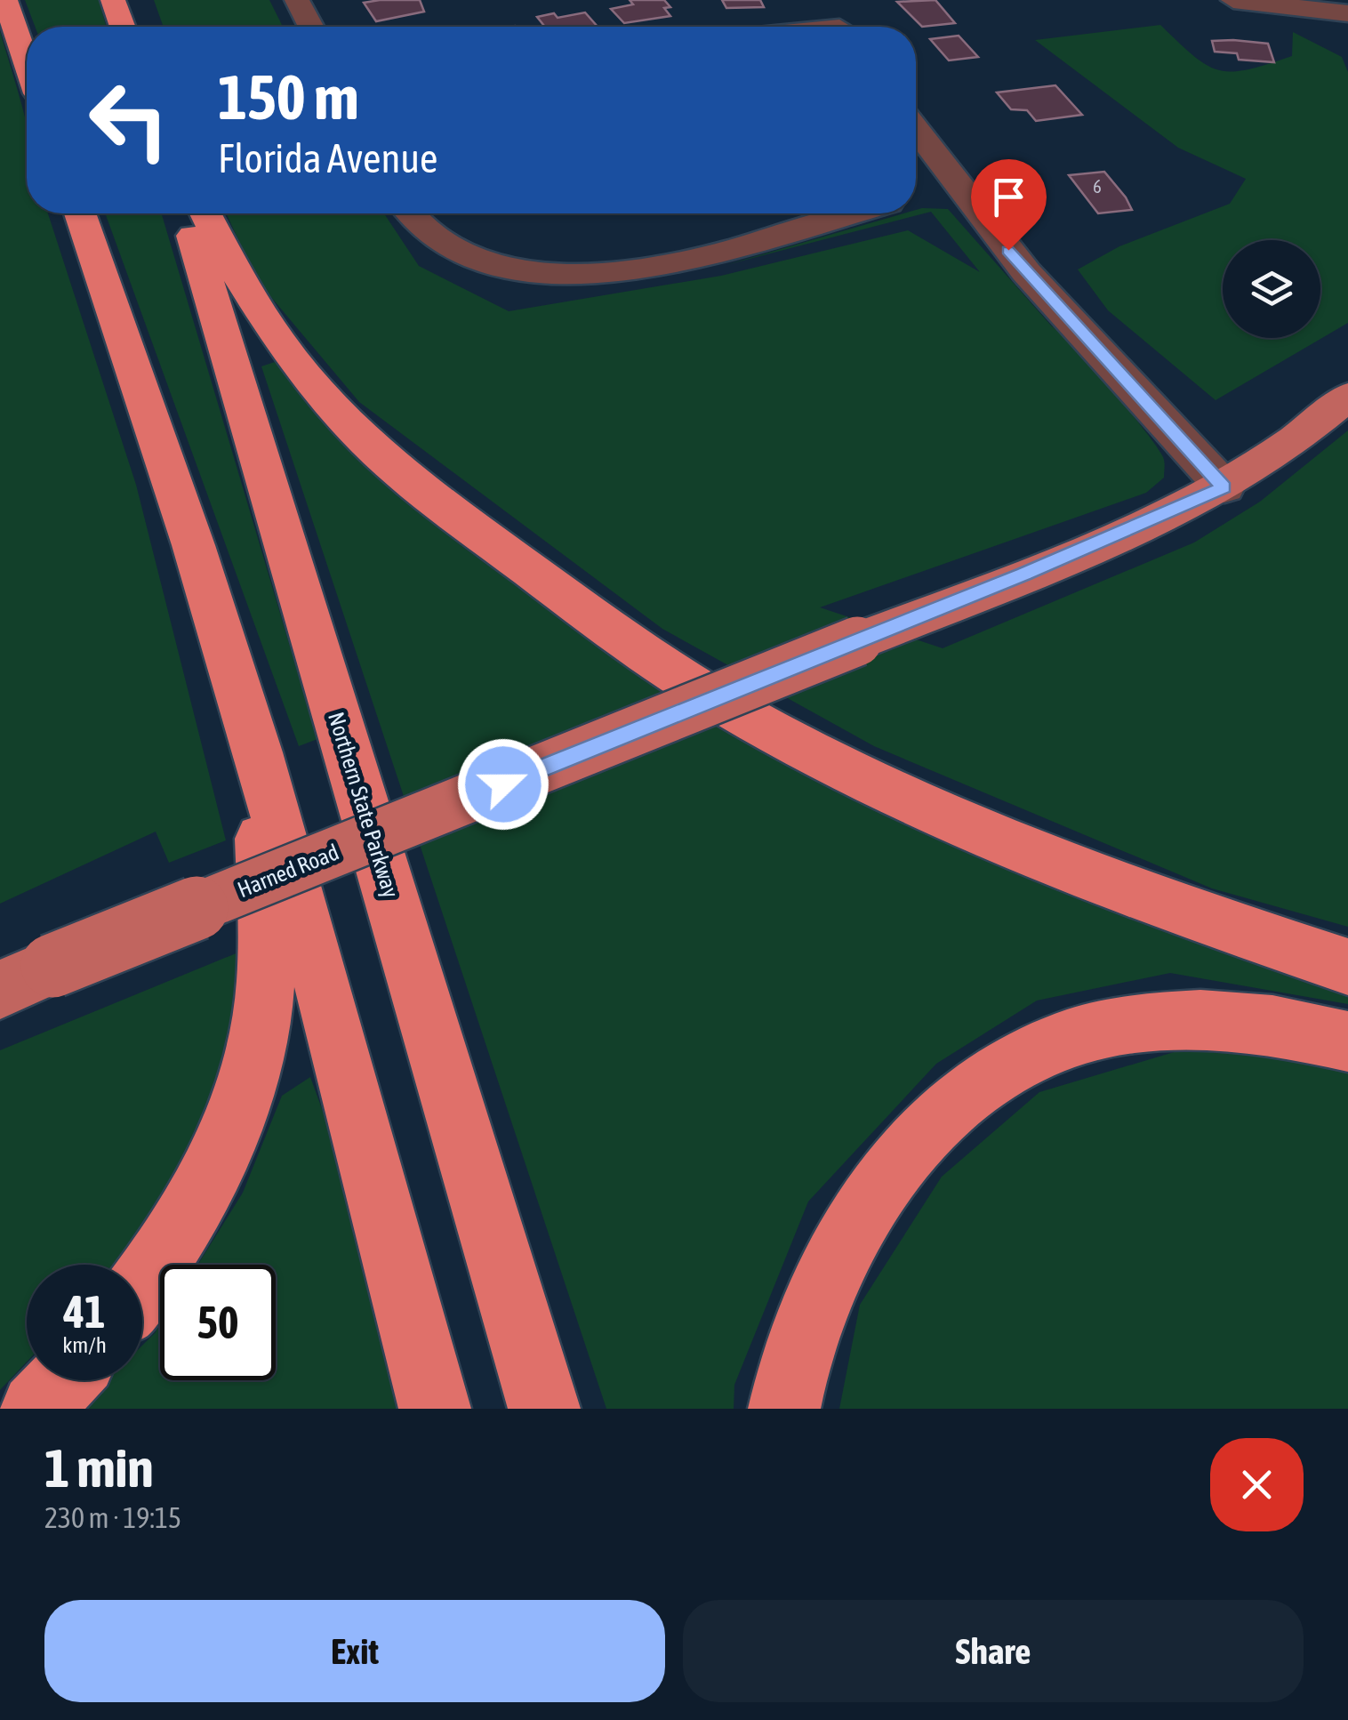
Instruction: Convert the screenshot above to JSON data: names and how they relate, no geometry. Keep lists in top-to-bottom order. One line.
{"streets":{"highway":["Northern State Parkway"],"main road":["Harned Road"]},"house_numbers":["6"],"page":{"turn":["150 m","Florida Avenue"],"speed":"41 km/h","limit":"50","heading":["1 min","230 m · 19:15"],"buttons":["Exit","Share"]}}
